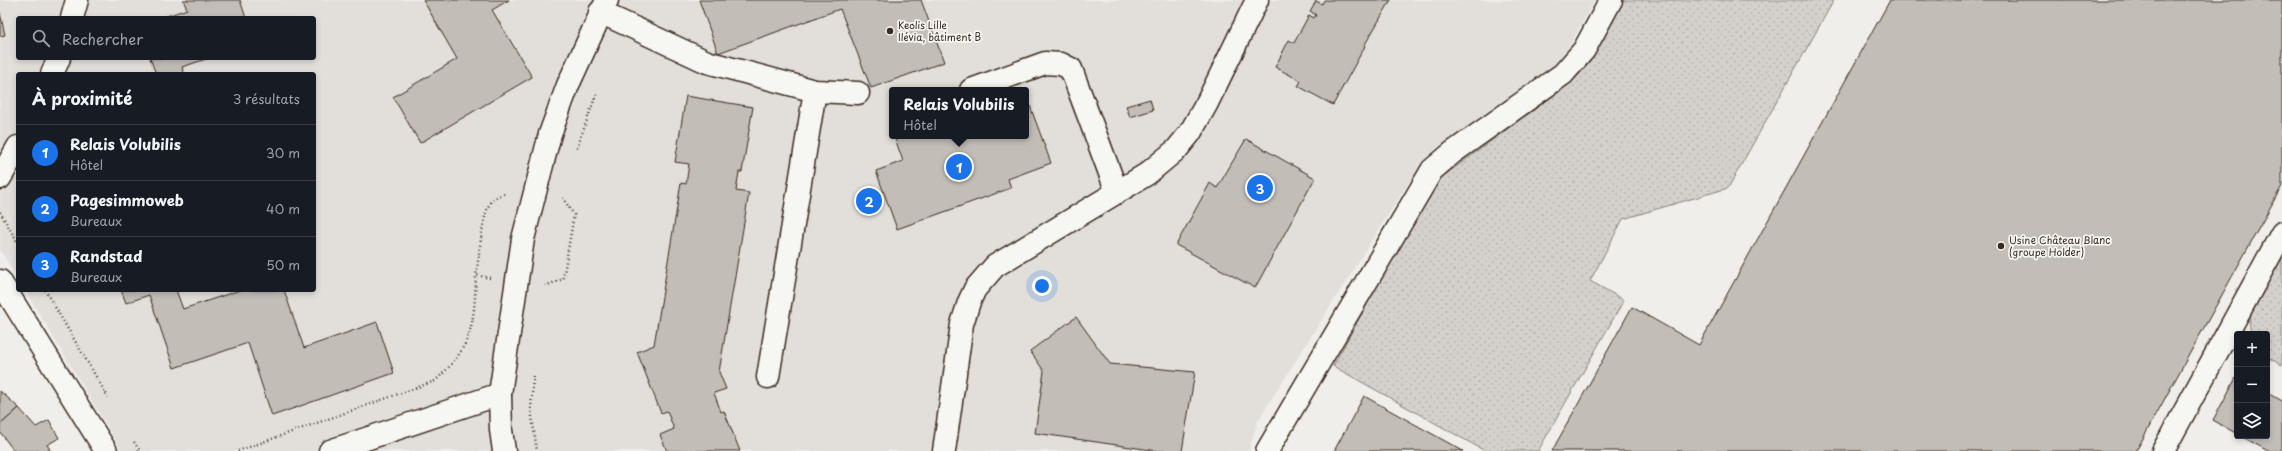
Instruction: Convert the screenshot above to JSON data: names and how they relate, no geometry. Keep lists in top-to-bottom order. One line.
{"places":["Keolis Lille Ilévia, bâtiment B","Usine Château Blanc (groupe Holder)"],"page":{"search":"Rechercher","heading":["À proximité","3 résultats"],"popup":["Relais Volubilis","Hôtel"],"list":[{"mark":"1","name":"Relais Volubilis","note":"Hôtel","value":"30 m"},{"mark":"2","name":"Pagesimmoweb","note":"Bureaux","value":"40 m"},{"mark":"3","name":"Randstad","note":"Bureaux","value":"50 m"}],"pins":["1","3","2"],"map_buttons":["+","−"]}}
